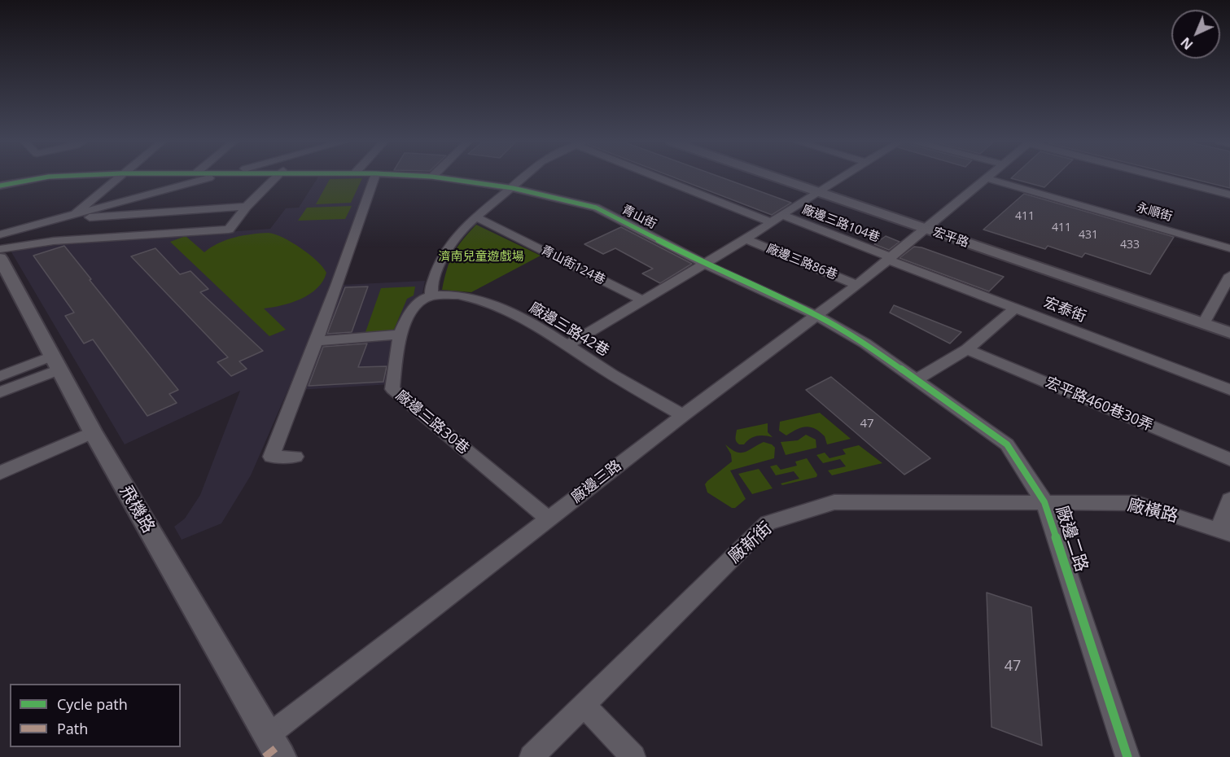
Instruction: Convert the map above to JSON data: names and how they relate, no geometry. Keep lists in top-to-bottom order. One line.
{"streets":{"street":["永順街","青山街","廠邊三路104巷","宏平路","廠邊三路86巷","青山街124巷","宏泰街","廠邊三路42巷","宏平路460巷30弄","廠邊三路30巷","廠邊三路","飛機路","廠橫路","廠邊二路","廠新街"]},"crossings":[["永順街","廠邊三路"],["青山街","廠邊三路"],["青山街","廠邊二路"],["廠邊三路104巷","宏泰街"],["廠邊三路104巷","廠邊三路"],["宏平路","廠邊三路"],["廠邊三路86巷","廠邊三路"],["宏泰街","廠邊三路"],["廠邊三路42巷","廠邊三路30巷"],["廠邊三路42巷","廠邊三路"],["廠邊三路30巷","廠邊三路"],["廠邊三路","飛機路"],["廠邊三路","廠邊二路"],["廠橫路","廠邊二路"],["廠橫路","廠新街"],["廠邊二路","廠新街"]],"parks":["濟南兒童遊戲場"],"house_numbers":["411","411","431","433","47","47"],"legend":["Cycle path","Path"],"north":"bottom left"}
